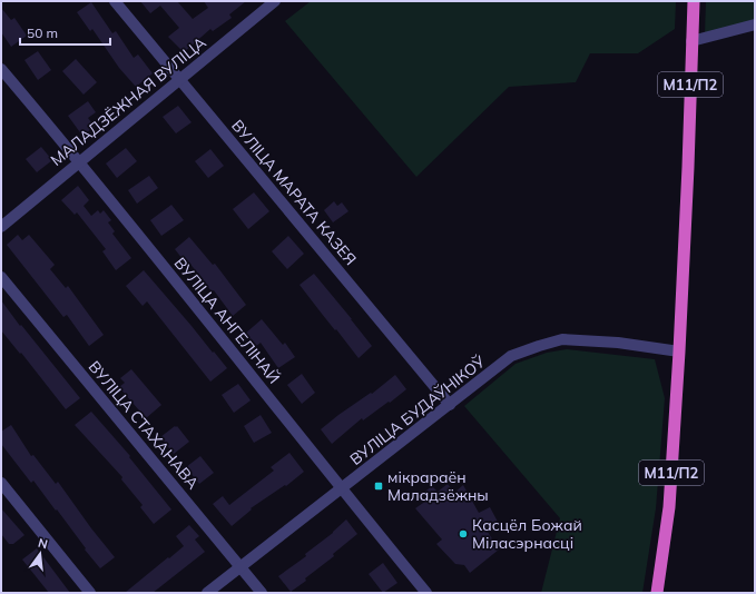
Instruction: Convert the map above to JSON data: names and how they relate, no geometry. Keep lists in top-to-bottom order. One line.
{"streets":{"highway":["М11/П2"],"street":["МАЛАДЗЁЖНАЯ ВУЛІЦА","ВУЛІЦА МАРАТА КАЗЕЯ","ВУЛІЦА АНГЕЛІНАЙ","ВУЛІЦА БУДАЎНІКОЎ","ВУЛІЦА СТАХАНАВА"]},"crossings":[["М11/П2","ВУЛІЦА БУДАЎНІКОЎ"],["МАЛАДЗЁЖНАЯ ВУЛІЦА","ВУЛІЦА МАРАТА КАЗЕЯ"],["МАЛАДЗЁЖНАЯ ВУЛІЦА","ВУЛІЦА АНГЕЛІНАЙ"],["ВУЛІЦА МАРАТА КАЗЕЯ","ВУЛІЦА БУДАЎНІКОЎ"],["ВУЛІЦА АНГЕЛІНАЙ","ВУЛІЦА БУДАЎНІКОЎ"],["ВУЛІЦА БУДАЎНІКОЎ","ВУЛІЦА СТАХАНАВА"]],"places":{"transit":["мікрараён Маладзёжны"],"other":["Касцёл Божай Міласэрнасці"]},"scale_bar":"50 m","north":"top"}
